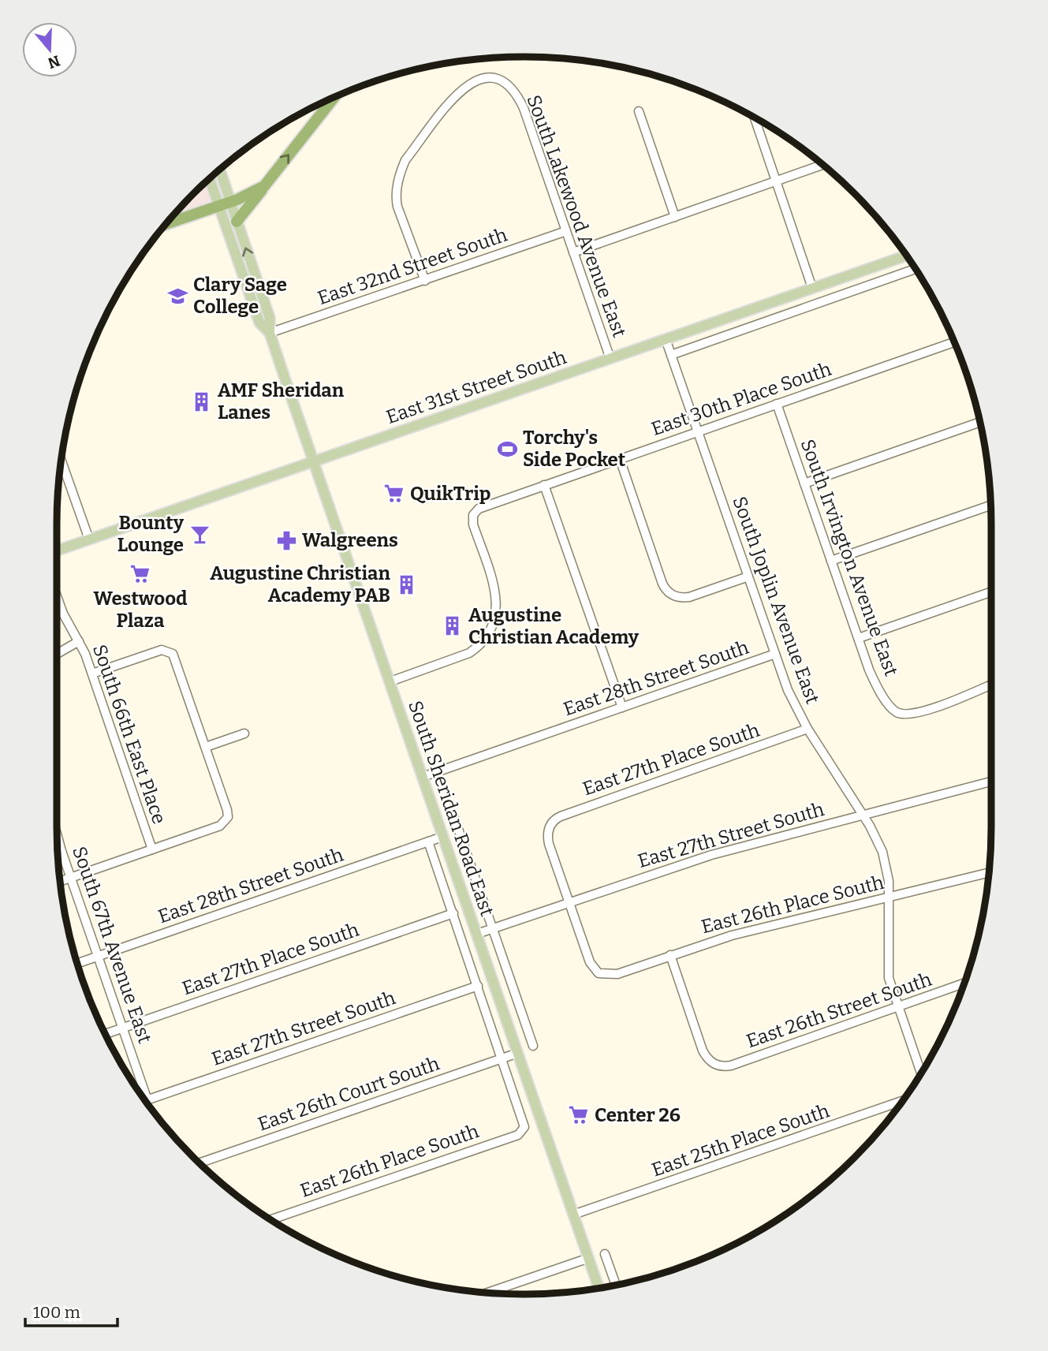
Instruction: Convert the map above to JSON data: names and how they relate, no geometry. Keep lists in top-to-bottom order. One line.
{"streets":{"main road":["East 31st Street South","South Sheridan Road East"],"street":["South Lakewood Avenue East","East 32nd Street South","East 30th Place South","South Irvington Avenue East","South Joplin Avenue East","East 28th Street South","South 66th East Place","East 27th Place South","East 27th Street South","East 26th Place South","South 67th Avenue East","East 26th Street South","East 26th Court South","East 25th Place South"]},"crossings":[["South Lakewood Avenue East","East 32nd Street South"],["South Lakewood Avenue East","East 31st Street South"],["East 32nd Street South","South Sheridan Road East"],["East 31st Street South","South Joplin Avenue East"],["East 31st Street South","South Sheridan Road East"],["East 30th Place South","South Irvington Avenue East"],["East 30th Place South","South Joplin Avenue East"],["East 30th Place South","South Sheridan Road East"],["South Joplin Avenue East","East 28th Street South"],["South Joplin Avenue East","East 27th Place South"],["South Joplin Avenue East","East 27th Street South"],["South Joplin Avenue East","East 26th Place South"],["South Joplin Avenue East","East 26th Street South"],["East 28th Street South","South Sheridan Road East"],["East 28th Street South","South 67th Avenue East"],["East 27th Place South","South Sheridan Road East"],["East 27th Place South","East 27th Street South"],["East 27th Place South","East 26th Place South"],["East 27th Place South","South 67th Avenue East"],["South Sheridan Road East","East 27th Street South"],["South Sheridan Road East","East 26th Place South"],["South Sheridan Road East","East 26th Court South"],["South Sheridan Road East","East 25th Place South"],["East 27th Street South","East 26th Place South"],["East 27th Street South","South 67th Avenue East"],["East 26th Place South","East 26th Street South"]],"places":{"school or university":["Clary Sage College"],"building":["AMF Sheridan Lanes","Augustine Christian Academy PAB","Augustine Christian Academy"],"sports":["Torchy's Side Pocket"],"supermarket":["QuikTrip","Westwood Plaza","Center 26"],"bar":["Bounty Lounge"],"pharmacy":["Walgreens"]},"scale_bar":"100 m","north":"bottom"}
